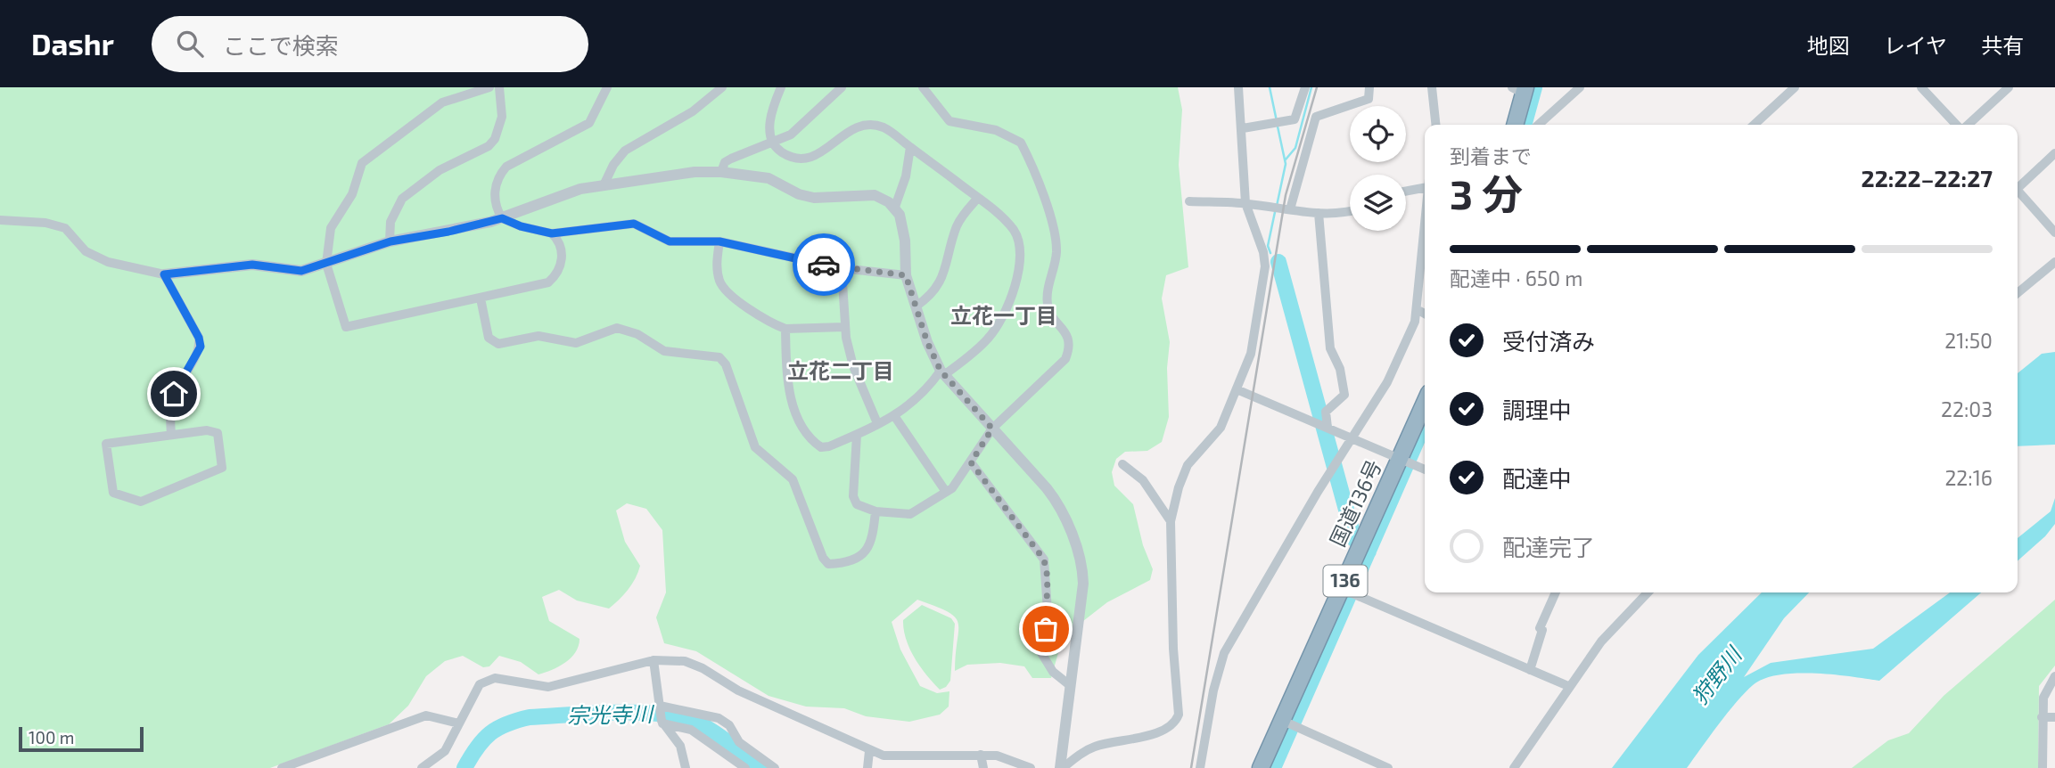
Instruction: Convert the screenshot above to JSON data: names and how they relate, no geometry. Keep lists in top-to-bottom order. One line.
{"streets":{"highway":["国道136号","136"]},"districts":["立花一丁目","立花二丁目"],"water":["狩野川","宗光寺川"],"scale_bar":"100 m","page":{"header":"Dashr","search":"ここで検索","nav":["地図","レイヤ","共有"],"heading":["3 分","到着まで","22:22–22:27"],"bar":"配達中 · 650 m","list":[["受付済み","21:50"],["調理中","22:03"],["配達中","22:16"],"配達完了"],"scale":"100 m"}}
